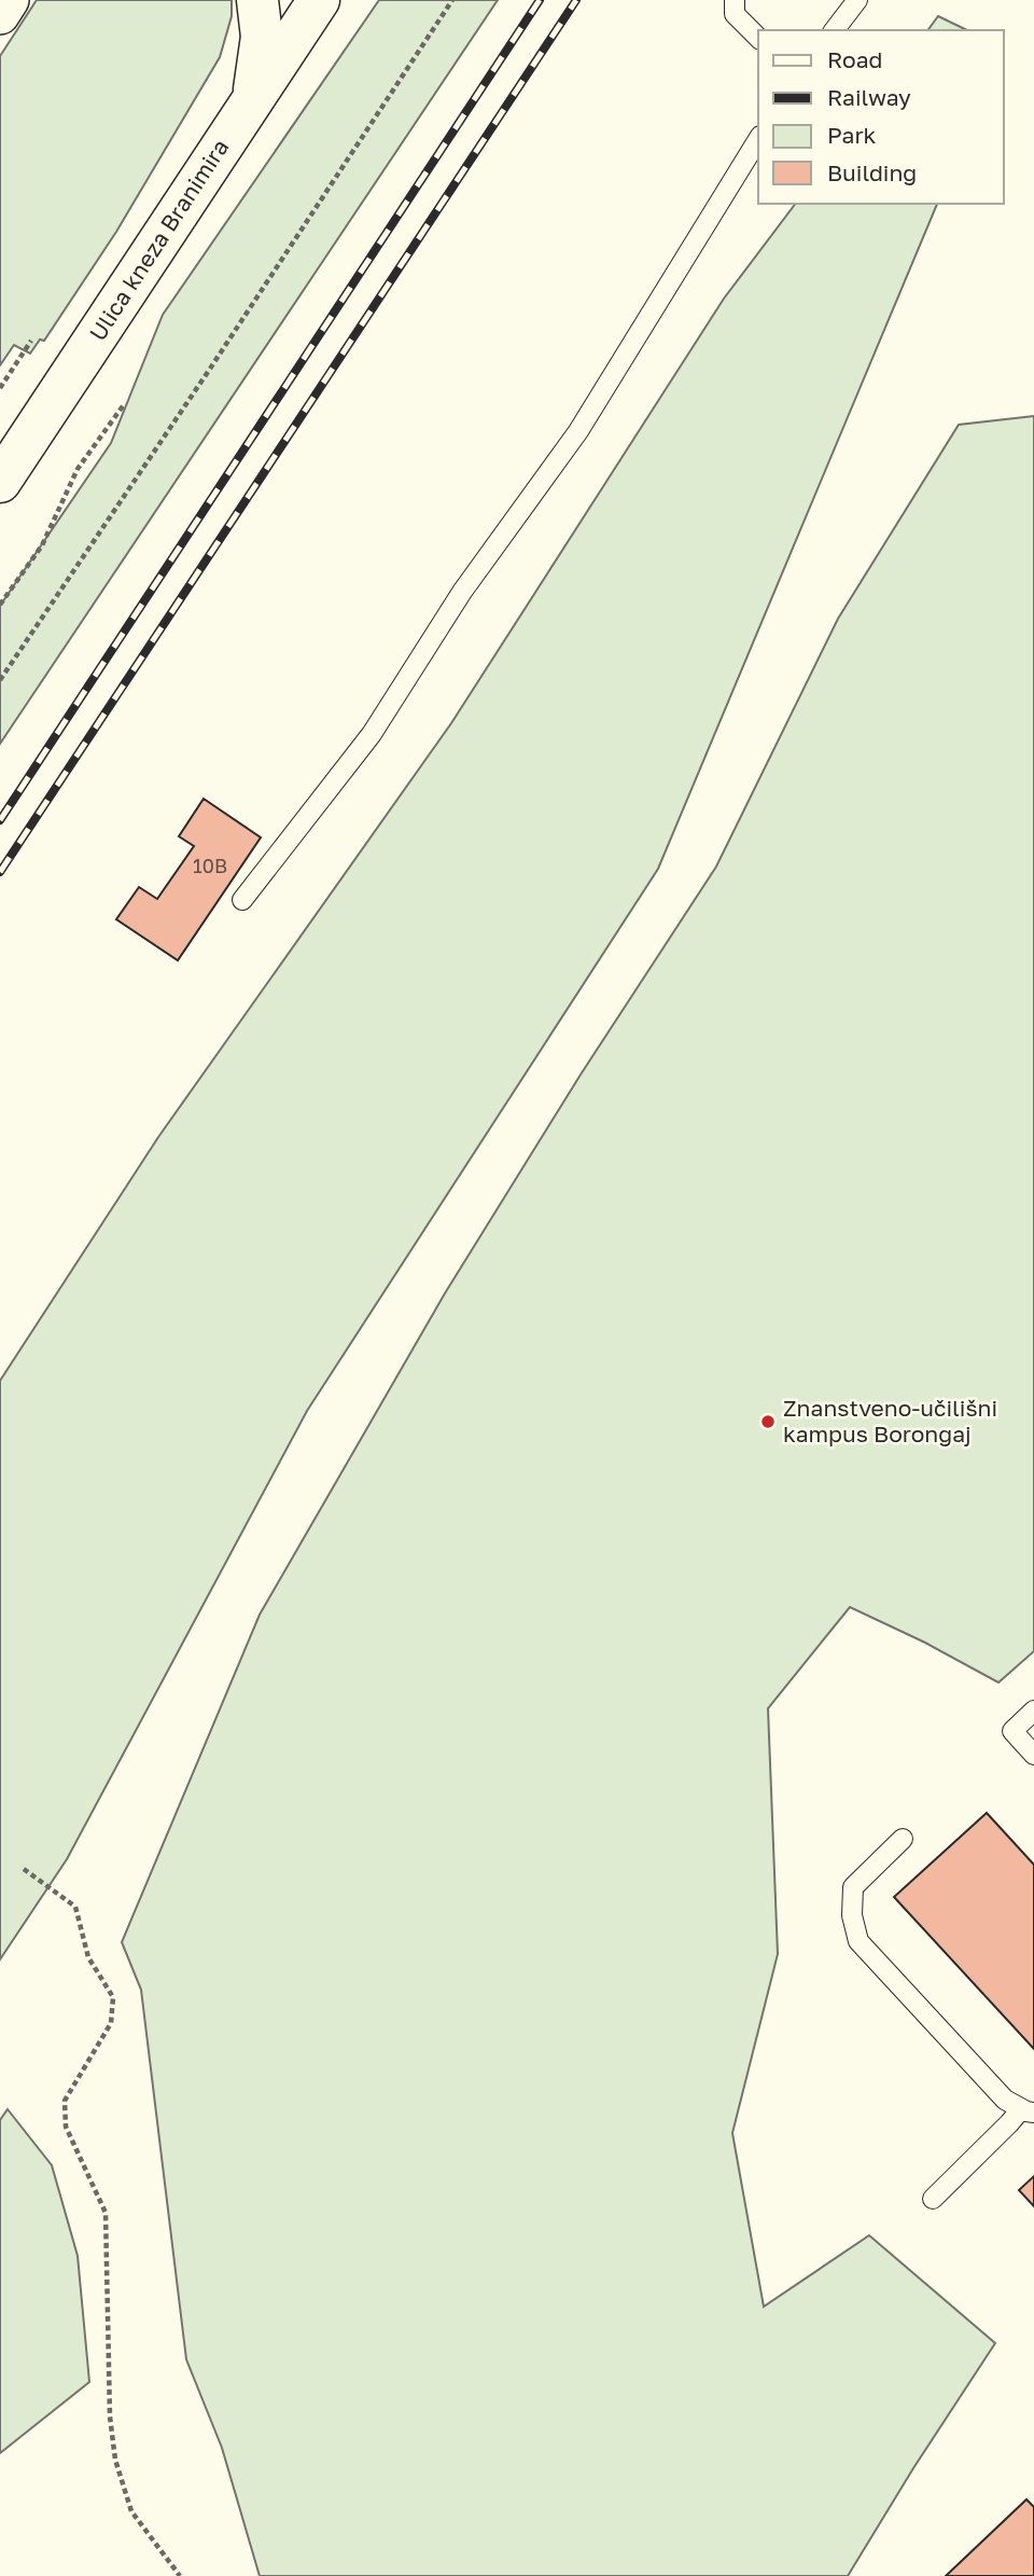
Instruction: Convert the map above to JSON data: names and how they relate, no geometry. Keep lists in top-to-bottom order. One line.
{"streets":{"main road":["Ulica kneza Branimira"]},"places":["Znanstveno-učilišni kampus Borongaj"],"house_numbers":["10B"],"legend":["Road","Railway","Park","Building"]}
